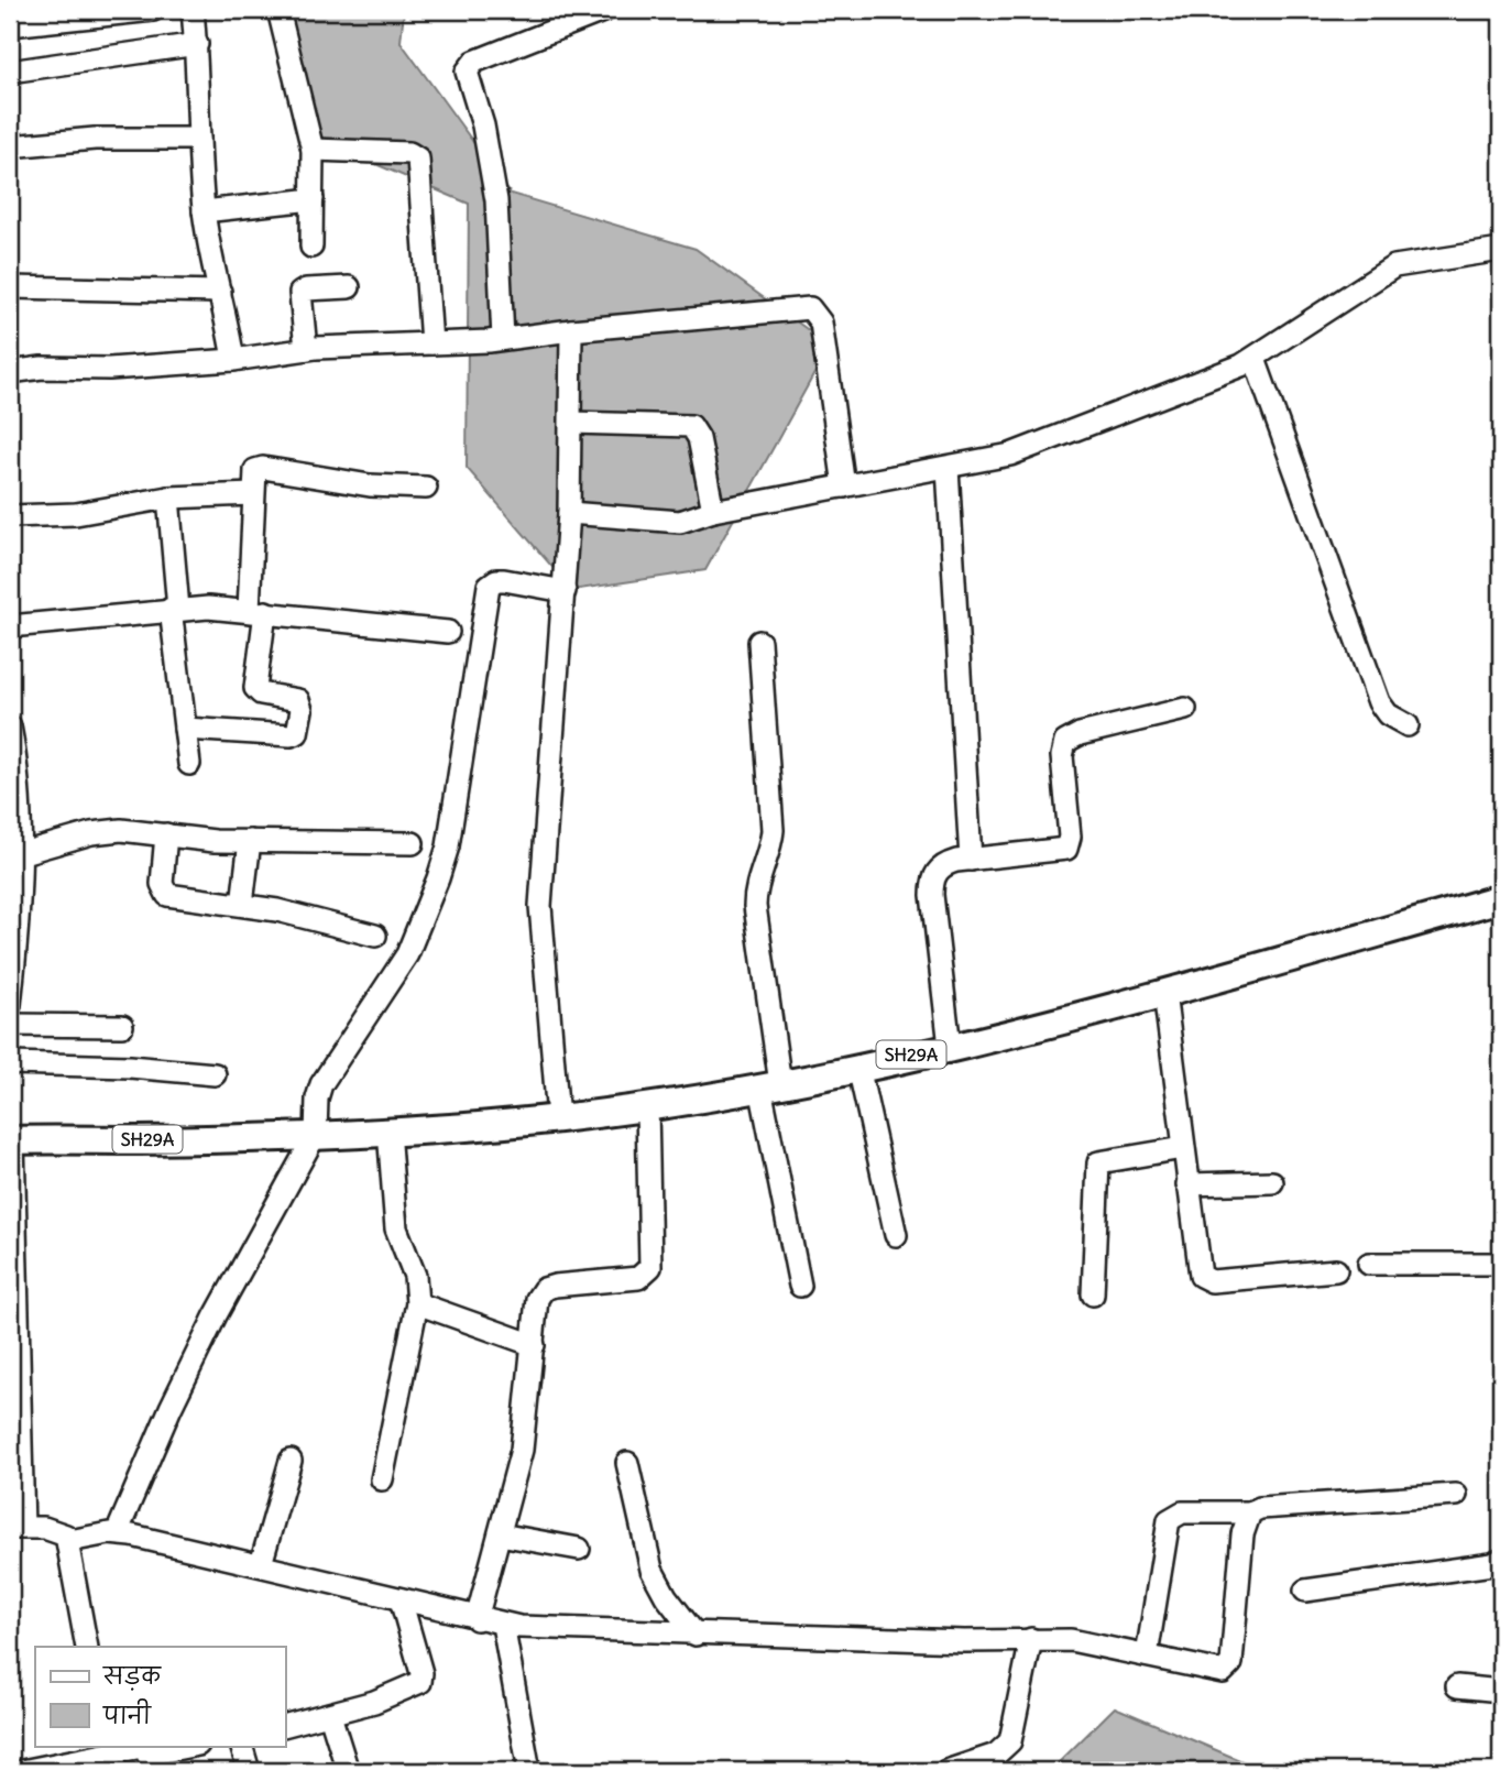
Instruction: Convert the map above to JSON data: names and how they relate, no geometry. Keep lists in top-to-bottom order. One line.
{"streets":{"main road":["SH29A"]},"legend":["सड़क","पानी"]}
